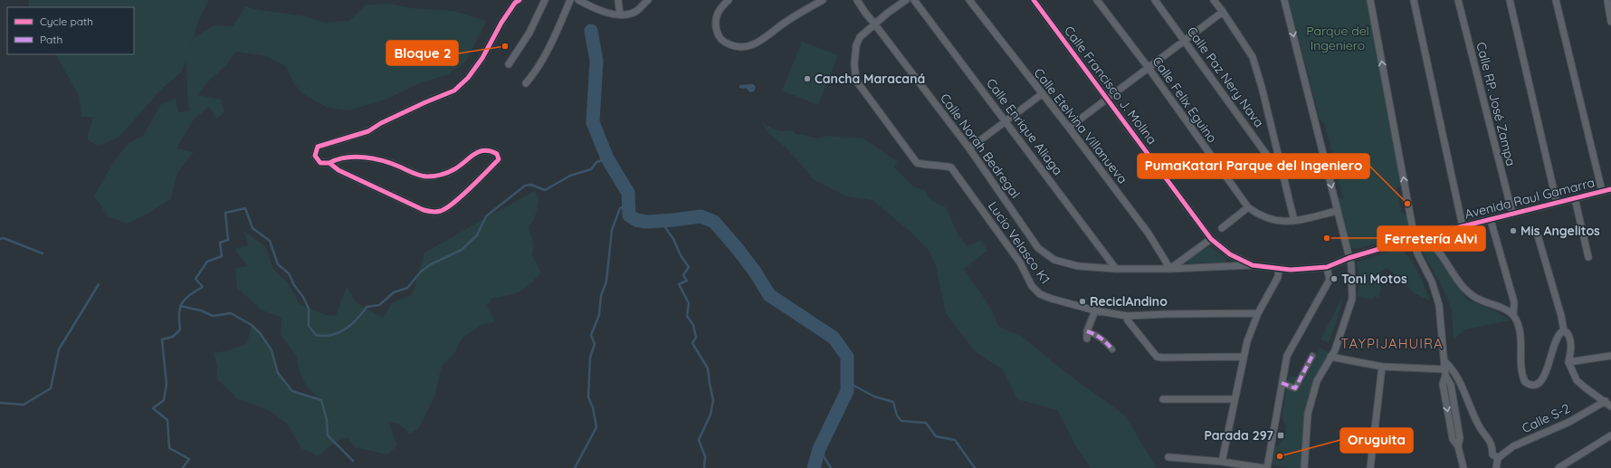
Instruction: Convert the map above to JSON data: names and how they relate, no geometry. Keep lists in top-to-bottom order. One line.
{"streets":{"street":["Calle Paz Nery Nava","Calle Francisco J. Molina","Calle Felix Eguino","Calle RP. José Zampa","Calle Etelvina Villanueva","Calle Enrique Aliaga","Calle Norah Bedregal","Avenida Raul Gamarra","Lucio Velasco K1","Calle S-2"]},"crossings":[["Calle Francisco J. Molina","Calle Norah Bedregal"],["Calle Francisco J. Molina","Avenida Raul Gamarra"],["Calle RP. José Zampa","Avenida Raul Gamarra"],["Calle Etelvina Villanueva","Calle Norah Bedregal"],["Calle Enrique Aliaga","Calle Norah Bedregal"],["Calle Norah Bedregal","Lucio Velasco K1"]],"districts":["TAYPIJAHUIRA"],"parks":["Parque del Ingeniero"],"places":{"other":["Bloque 2","Cancha Maracaná","PumaKatari Parque del Ingeniero","Mis Angelitos","Ferretería Alvi","Toni Motos","ReciclAndino","Oruguita"],"transit":["Parada 297"]},"legend":["Cycle path","Path"]}
